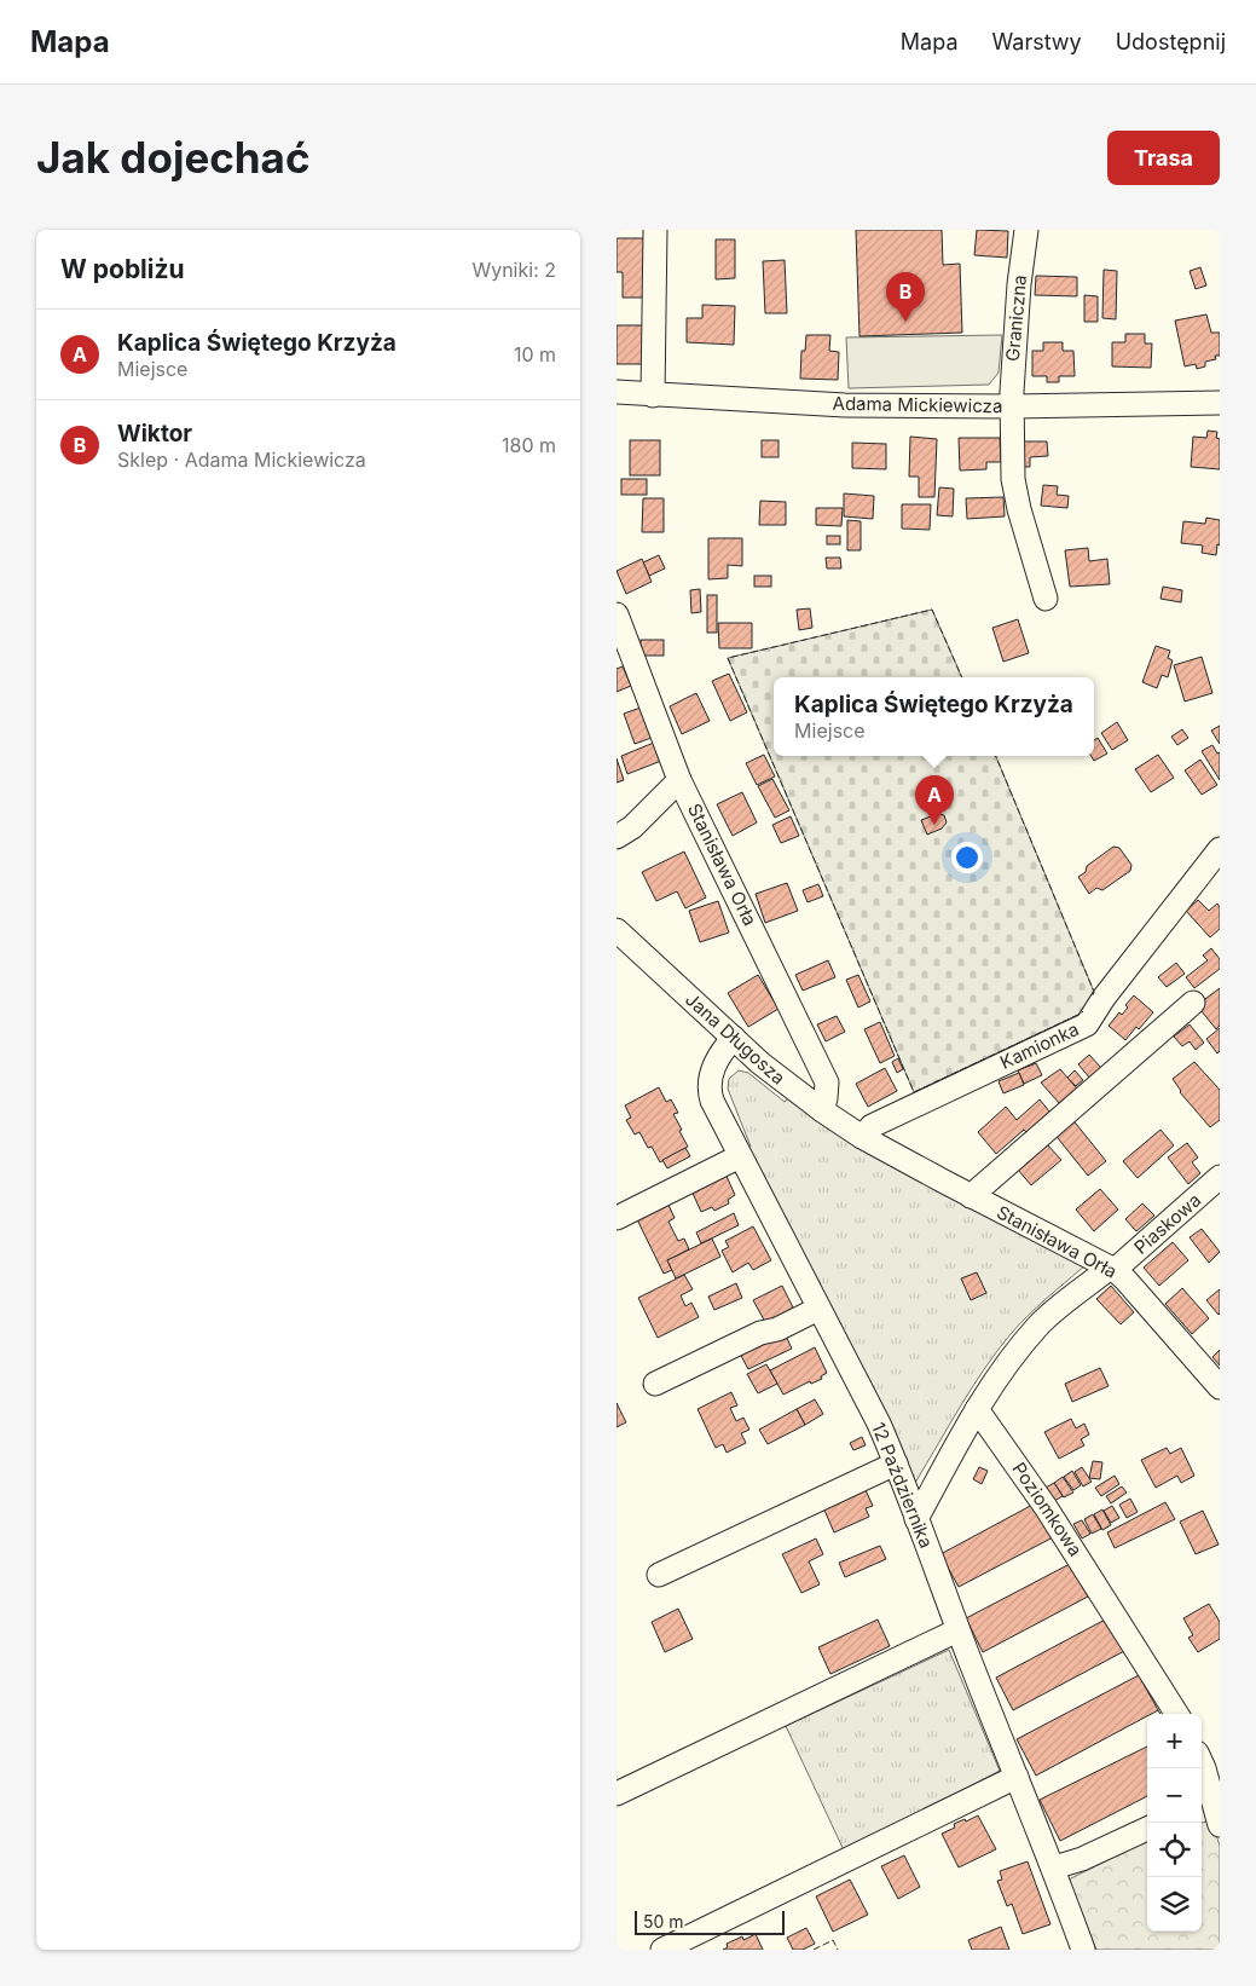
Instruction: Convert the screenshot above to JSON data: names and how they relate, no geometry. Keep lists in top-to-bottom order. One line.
{"streets":{"street":["Graniczna","Adama Mickiewicza","Stanisława Orła","Jana Długosza","Kamionka","Piaskowa","12 Października","Poziomkowa"]},"crossings":[["Graniczna","Adama Mickiewicza"],["Stanisława Orła","Jana Długosza"],["Stanisława Orła","Kamionka"],["Stanisława Orła","Piaskowa"],["Jana Długosza","Kamionka"],["Jana Długosza","12 Października"],["Piaskowa","Poziomkowa"]],"scale_bar":"50 m","page":{"header":"Mapa","nav":["Mapa","Warstwy","Udostępnij"],"buttons":"Trasa","title":"Jak dojechać","heading":["W pobliżu","Wyniki: 2"],"pins":["B","A"],"list":[{"mark":"A","name":"Kaplica Świętego Krzyża","note":"Miejsce","value":"10 m"},{"mark":"B","name":"Wiktor","note":"Sklep · Adama Mickiewicza","value":"180 m"}],"popup":["Kaplica Świętego Krzyża","Miejsce"],"map_buttons":["+","−"],"scale":"50 m"}}
